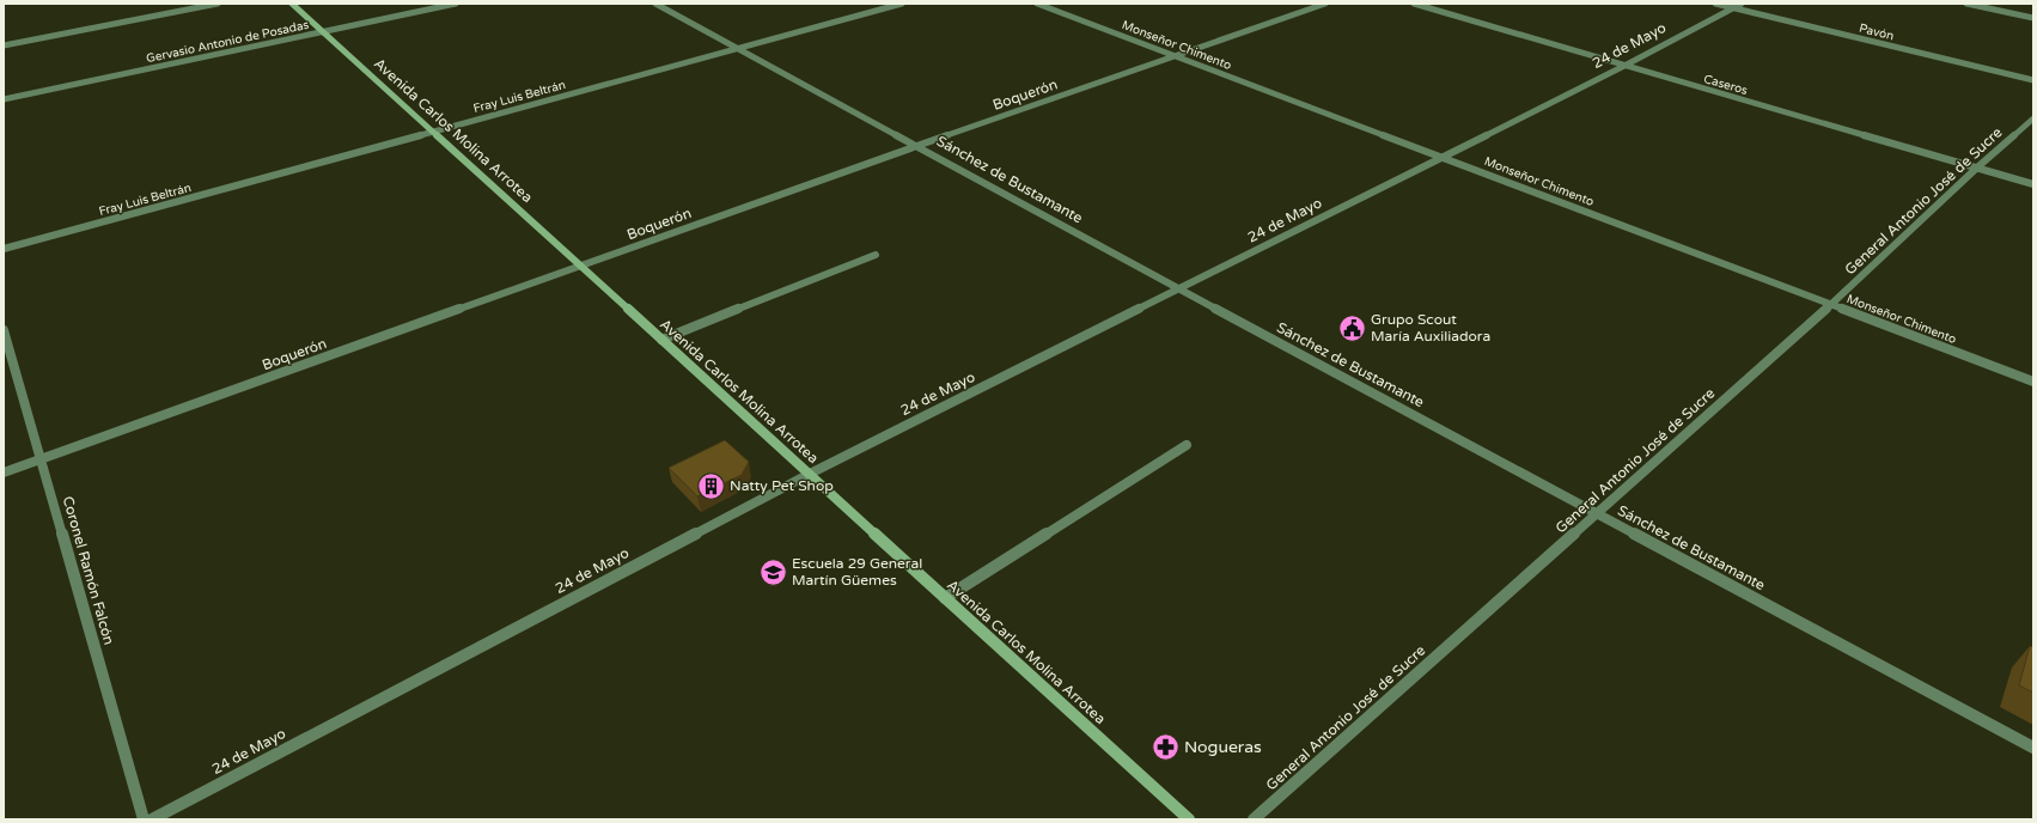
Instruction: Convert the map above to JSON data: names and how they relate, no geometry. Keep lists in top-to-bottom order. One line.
{"streets":{"street":["Pavón","Gervasio Antonio de Posadas","Monseñor Chimento","24 de Mayo","Caseros","Boquerón","Fray Luis Beltrán","Avenida Carlos Molina Arrotea","Sánchez de Bustamante","General Antonio José de Sucre","Coronel Ramón Falcón"]},"crossings":[["Pavón","24 de Mayo"],["Gervasio Antonio de Posadas","Avenida Carlos Molina Arrotea"],["Monseñor Chimento","24 de Mayo"],["Monseñor Chimento","Boquerón"],["Monseñor Chimento","General Antonio José de Sucre"],["24 de Mayo","Caseros"],["24 de Mayo","Avenida Carlos Molina Arrotea"],["24 de Mayo","Sánchez de Bustamante"],["Caseros","General Antonio José de Sucre"],["Boquerón","Avenida Carlos Molina Arrotea"],["Boquerón","Sánchez de Bustamante"],["Boquerón","Coronel Ramón Falcón"],["Fray Luis Beltrán","Avenida Carlos Molina Arrotea"],["Fray Luis Beltrán","Sánchez de Bustamante"],["Sánchez de Bustamante","General Antonio José de Sucre"]],"places":{"public building":["Grupo Scout María Auxiliadora"],"building":["Natty Pet Shop"],"school or university":["Escuela 29 General Martín Güemes"],"pharmacy":["Nogueras"]}}
